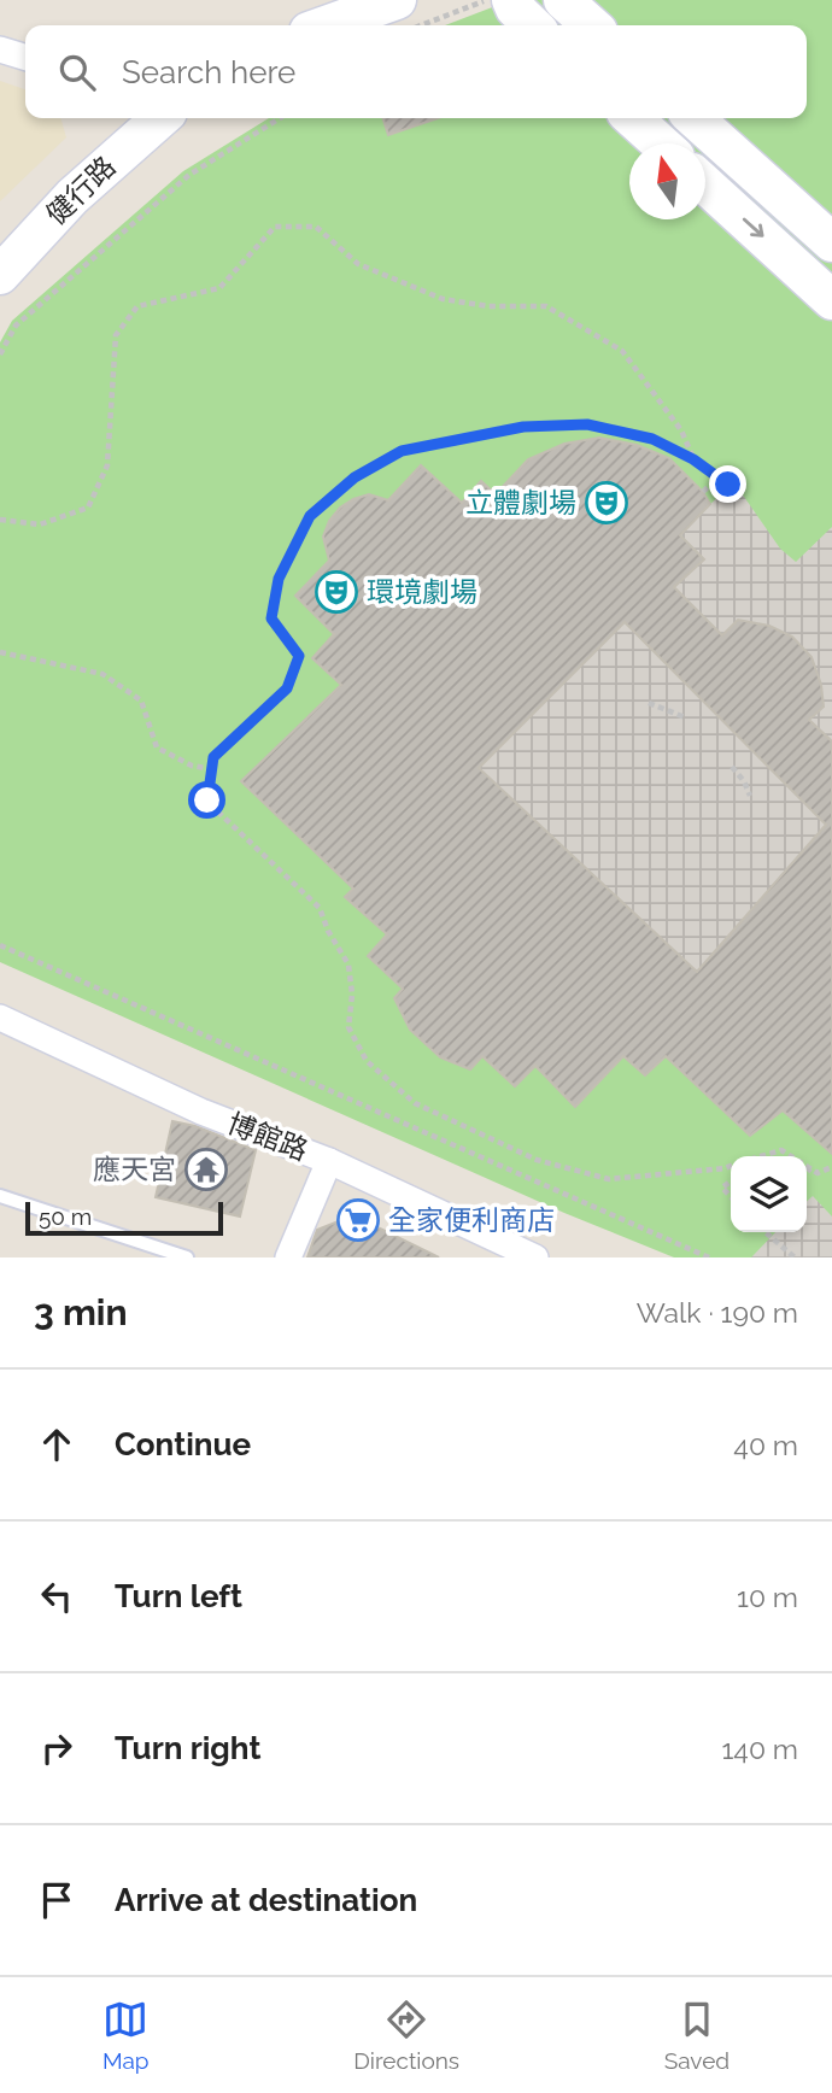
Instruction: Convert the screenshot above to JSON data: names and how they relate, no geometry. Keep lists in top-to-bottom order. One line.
{"streets":{"street":["健行路","博館路"]},"places":{"theatre":["立體劇場","環境劇場"],"temple":["應天宮"],"supermarket":["全家便利商店"]},"scale_bar":"50 m","north":"top","page":{"search":"Search here","scale":"50 m","heading":["3 min","Walk · 190 m"],"list":[["Continue","40 m"],["Turn left","10 m"],["Turn right","140 m"],"Arrive at destination"],"nav":["Map","Directions","Saved"]}}
